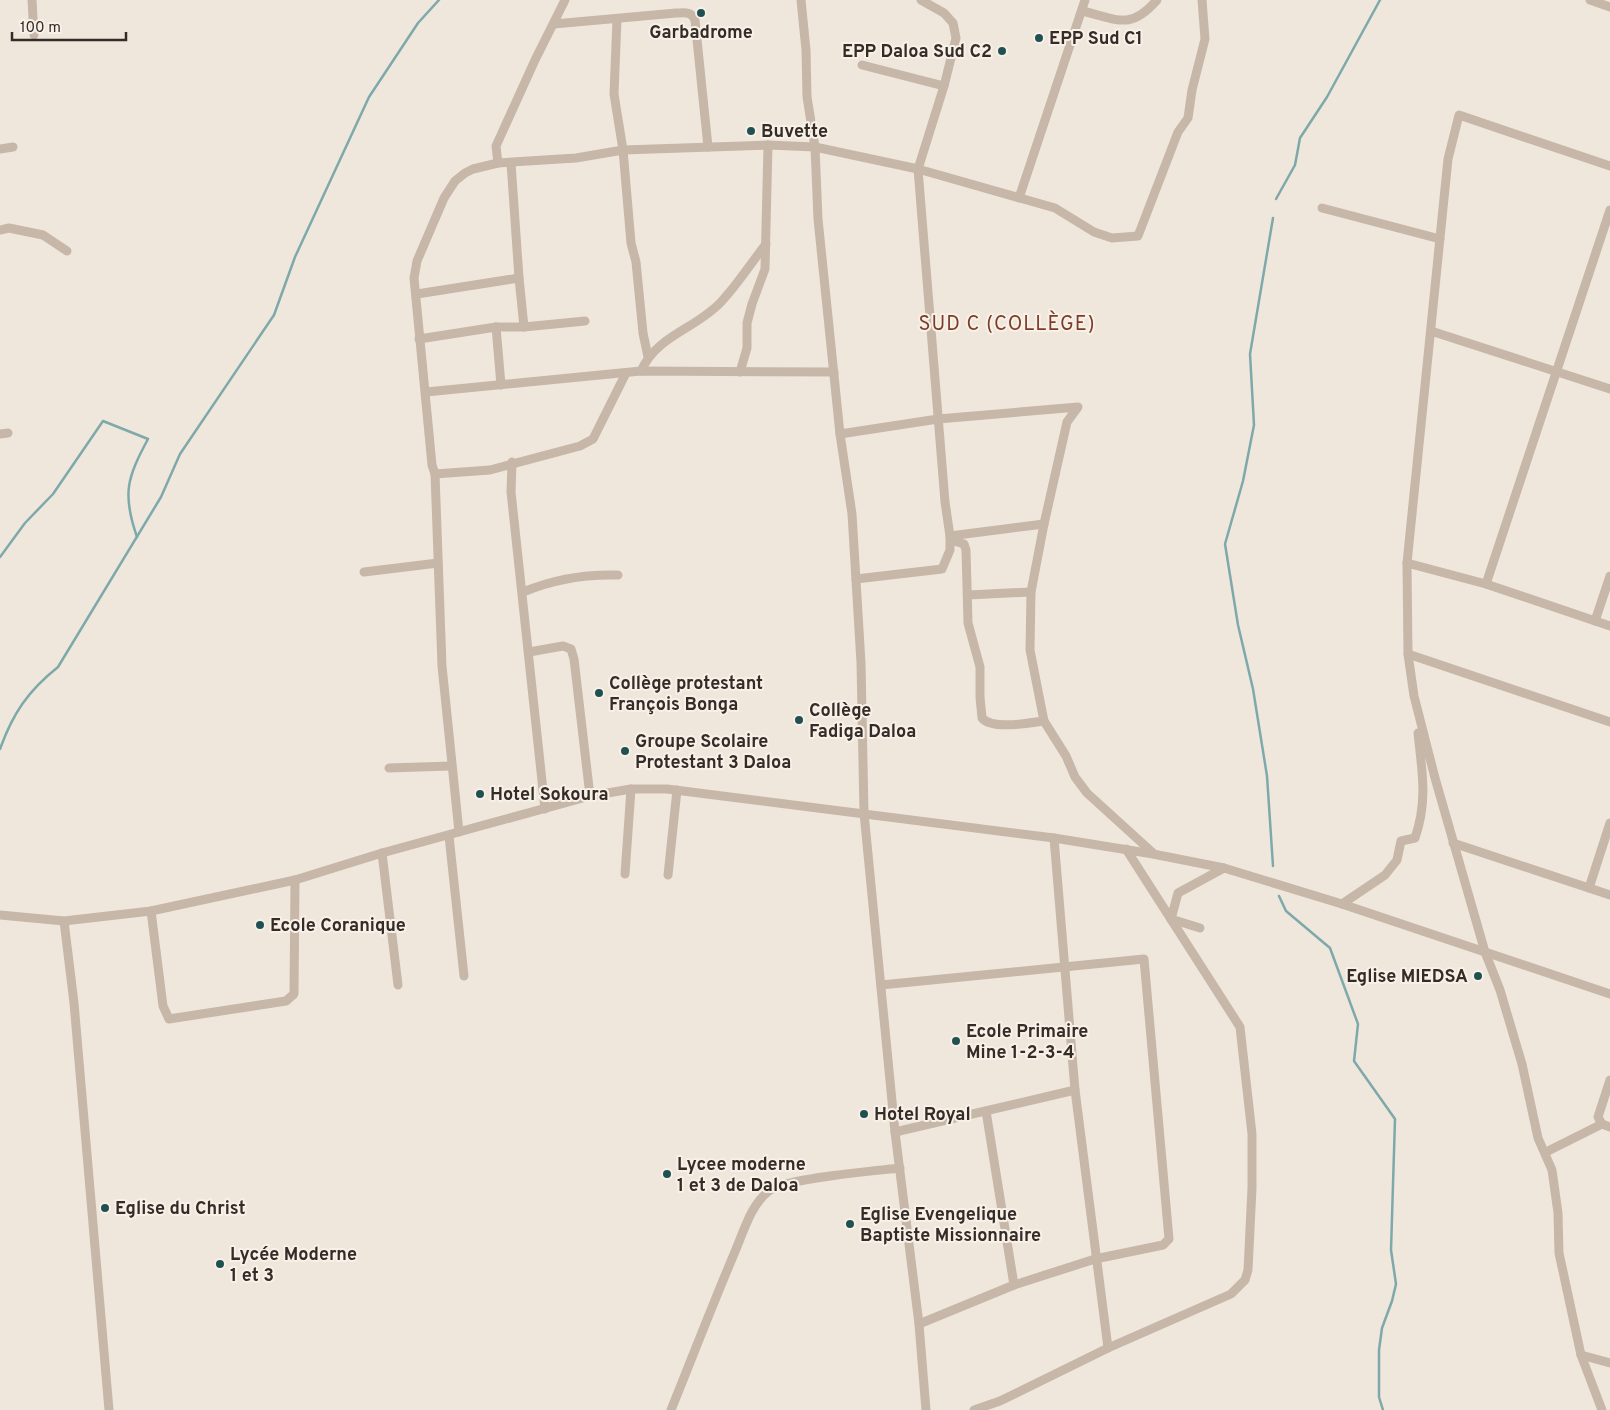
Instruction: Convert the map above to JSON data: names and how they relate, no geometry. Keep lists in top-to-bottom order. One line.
{"districts":["SUD C (COLLÈGE)"],"places":["Garbadrome","EPP Sud C1","EPP Daloa Sud C2","Buvette","Collège protestant François Bonga","Collège Fadiga Daloa","Groupe Scolaire Protestant 3 Daloa","Hotel Sokoura","Ecole Coranique","Eglise MIEDSA","Ecole Primaire Mine 1-2-3-4","Hotel Royal","Lycee moderne 1 et 3 de Daloa","Eglise du Christ","Eglise Evengelique Baptiste Missionnaire","Lycée Moderne 1 et 3"],"scale_bar":"100 m"}
